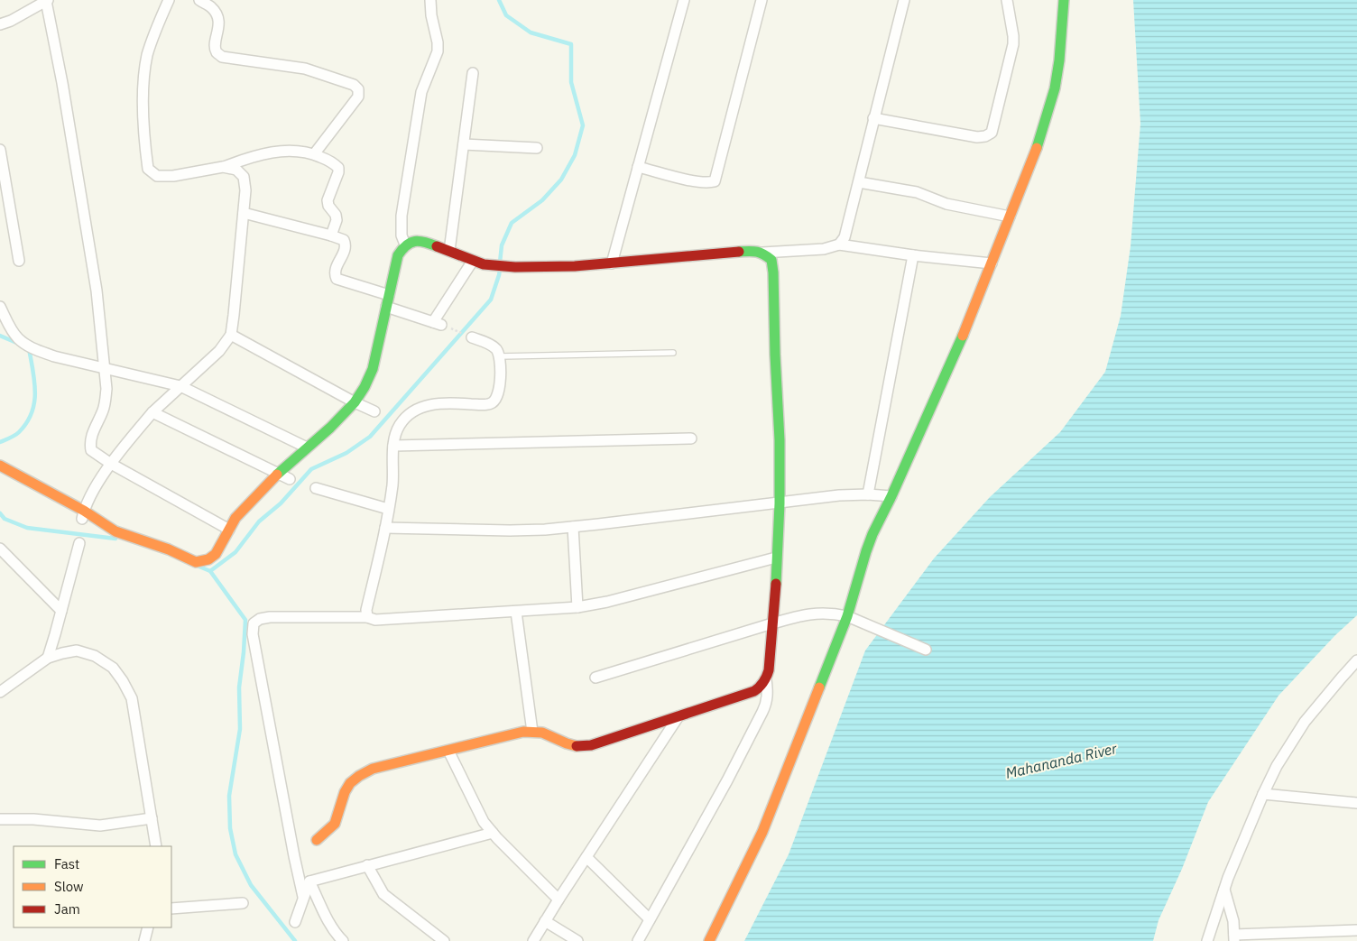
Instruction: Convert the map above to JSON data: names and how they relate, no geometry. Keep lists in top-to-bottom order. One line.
{"water":["Mahananda River"],"legend":["Fast","Slow","Jam"]}
